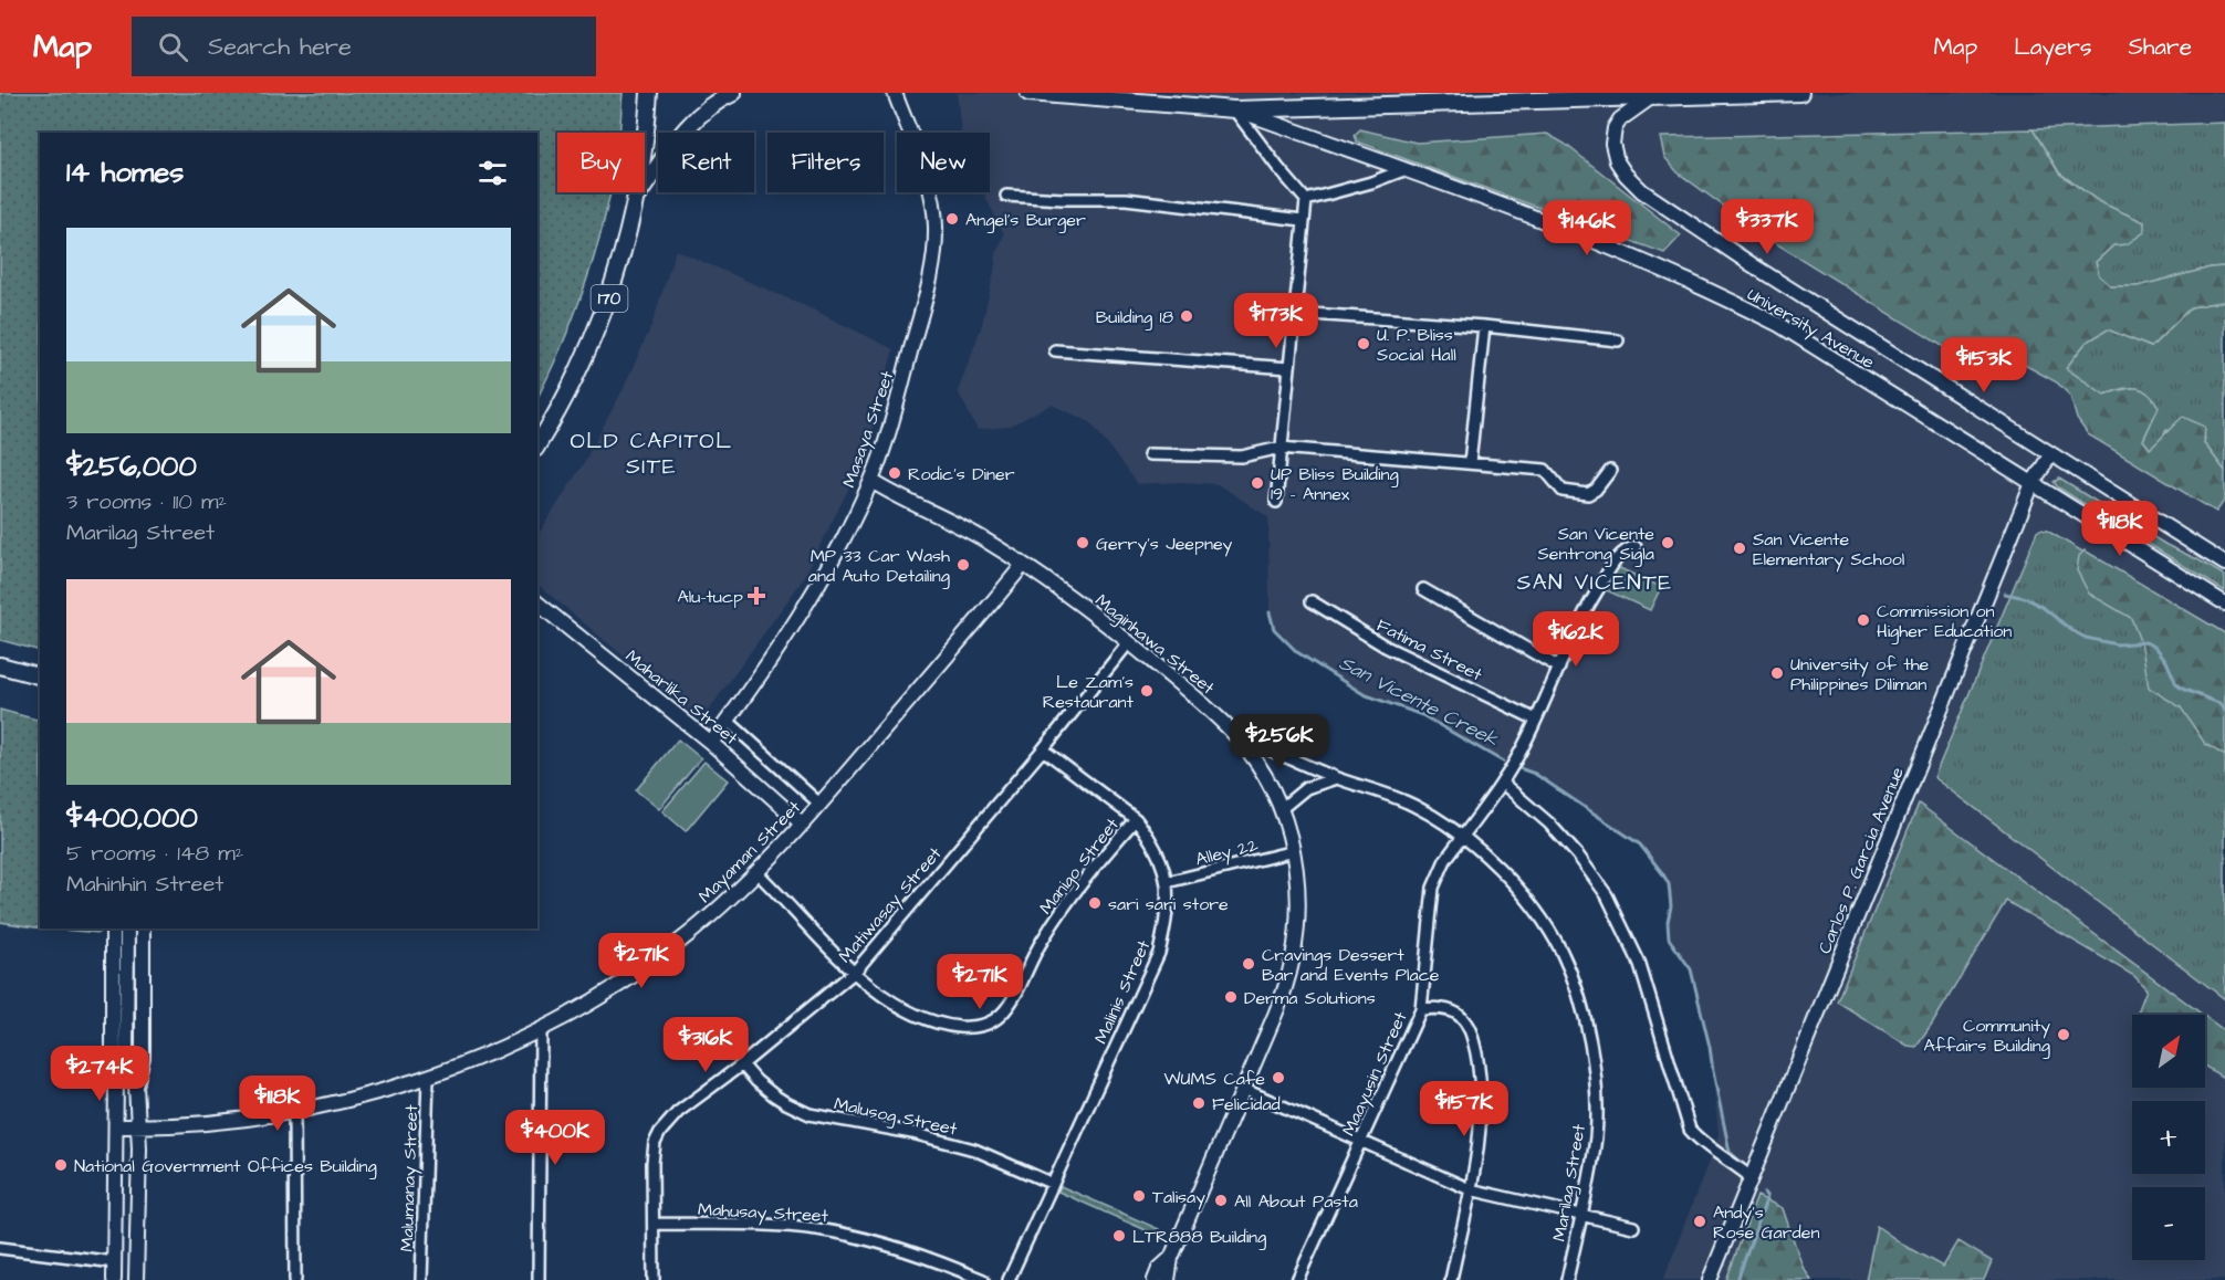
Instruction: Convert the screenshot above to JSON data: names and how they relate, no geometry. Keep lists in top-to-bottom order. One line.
{"streets":{"main road":["170"],"street":["University Avenue","Masaya Street","Maginhawa Street","Fatima Street","Maharlika Street","Mayaman Street","Alley 22","Carlos P. Garcia Avenue","Manigo Street","Matiwasay Street","Malinis Street","Maayusin Street","Malusog Street","Malumanay Street","Marilag Street","Mahusay Street"]},"crossings":[["University Avenue","Carlos P. Garcia Avenue"],["Masaya Street","Maginhawa Street"],["Masaya Street","Maharlika Street"],["Maginhawa Street","Mayaman Street"],["Maginhawa Street","Alley 22"],["Maginhawa Street","Matiwasay Street"],["Maginhawa Street","Marilag Street"],["Fatima Street","Maayusin Street"],["Maharlika Street","Mayaman Street"],["Mayaman Street","Manigo Street"],["Mayaman Street","Malumanay Street"],["Alley 22","Malinis Street"],["Manigo Street","Matiwasay Street"],["Manigo Street","Malinis Street"],["Matiwasay Street","Malinis Street"],["Matiwasay Street","Malusog Street"],["Matiwasay Street","Mahusay Street"],["Malinis Street","Malusog Street"],["Maayusin Street","Marilag Street"]],"districts":["OLD CAPITOL SITE","SAN VICENTE"],"water":["San Vicente Creek"],"places":{"other":["Angel's Burger","Building 18","U. P. Bliss Social Hall","Rodic's Diner","UP Bliss Building 19 - Annex","Gerry's Jeepney","San Vicente Sentrong Sigla","San Vicente Elementary School","MP 33 Car Wash and Auto Detailing","Commission on Higher Education","University of the Philippines Diliman","Le Zam's Restaurant","sari sari store","Cravings Dessert Bar and Events Place","Derma Solutions","Community Affairs Building","WUMS Cafe","Felicidad","National Government Offices Building","Talisay","All About Pasta","Andy's Rose Garden","LTR888 Building"],"health":["Alu-tucp"]},"north":"top right","page":{"header":"Map","search":"Search here","nav":["Map","Layers","Share"],"chip":["Buy","Rent","Filters","New"],"heading":"14 homes","price":["$337K","$146K","$173K","$153K","$118K","$162K","$256K","$271K","$271K","$316K","$274K","$118K","$157K","$400K"],"list":[{"name":"$256,000","note":"3 rooms · 110 m² · Marilag Street"},{"name":"$400,000","note":"5 rooms · 148 m² · Mahinhin Street"}],"map_buttons":["+","−"]}}
